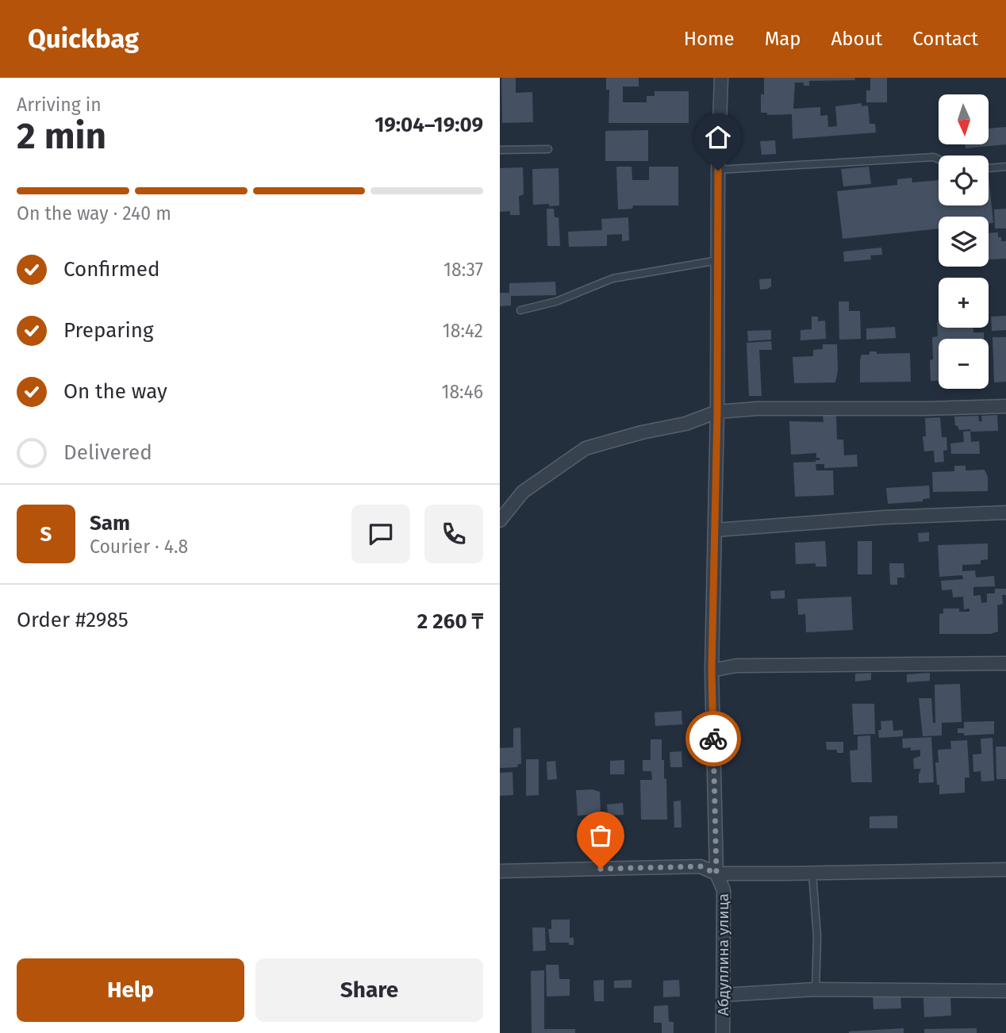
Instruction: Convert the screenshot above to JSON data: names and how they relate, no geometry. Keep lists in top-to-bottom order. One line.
{"streets":{"street":["Абдуллина улица"]},"north":"bottom","page":{"header":"Quickbag","nav":["Home","Map","About","Contact"],"heading":["2 min","Arriving in","19:04–19:09"],"panel":["Sam","Courier · 4.8","Order #2985","2 260 ₸"],"map_buttons":["+","−"],"bar":"On the way · 240 m","list":[["Confirmed","18:37"],["Preparing","18:42"],["On the way","18:46"],"Delivered"],"round":"S","buttons":["Help","Share"]}}
